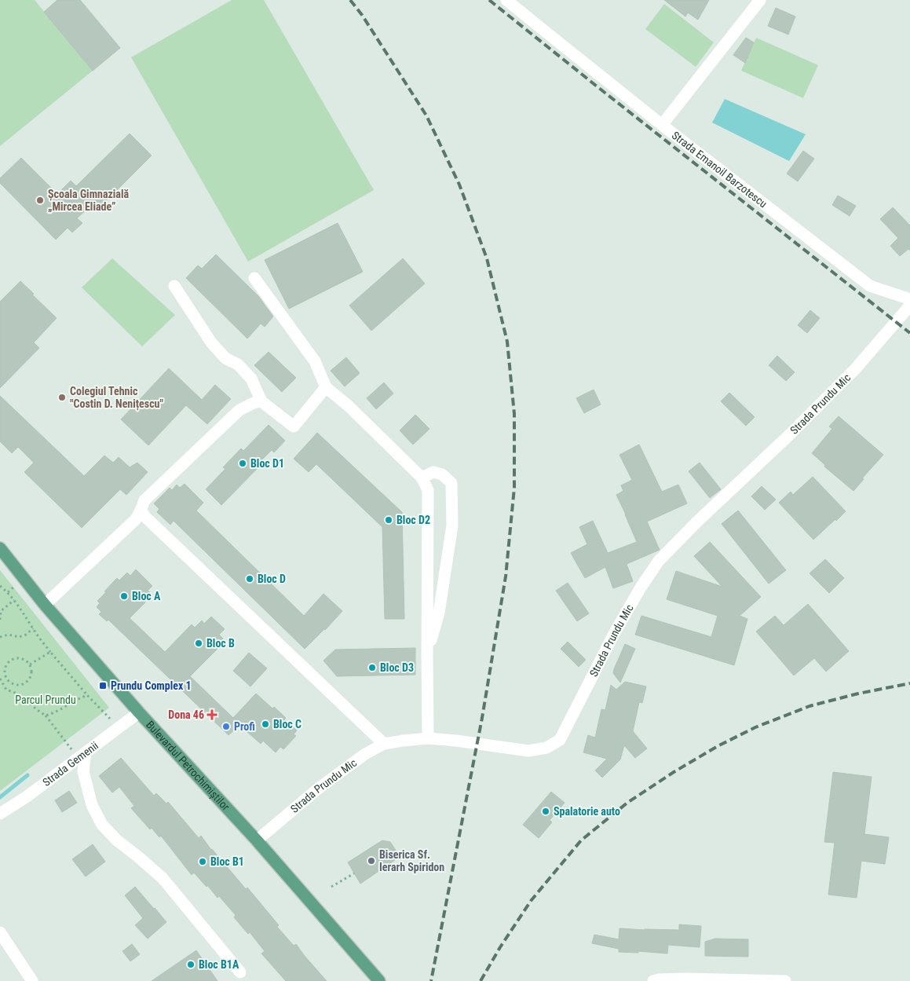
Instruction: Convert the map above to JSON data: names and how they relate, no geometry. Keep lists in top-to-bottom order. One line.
{"streets":{"main road":["Bulevardul Petrochimiștilor"],"street":["Strada Emanoil Barzotescu","Strada Prundu Mic","Strada Gemenii"]},"crossings":[["Strada Prundu Mic","Bulevardul Petrochimiștilor"],["Strada Gemenii","Bulevardul Petrochimiștilor"]],"parks":["Parcul Prundu"],"places":{"other":["Școala Gimnazială „Mircea Eliade”","Colegiul Tehnic \"Costin D. Nenițescu\"","Bloc D1","Bloc D2","Bloc D","Bloc A","Bloc B","Bloc D3","Bloc C","Profi","Spalatorie auto","Biserica Sf. Ierarh Spiridon","Bloc B1","Bloc B1A"],"transit":["Prundu Complex 1"],"health":["Dona 46"]}}
